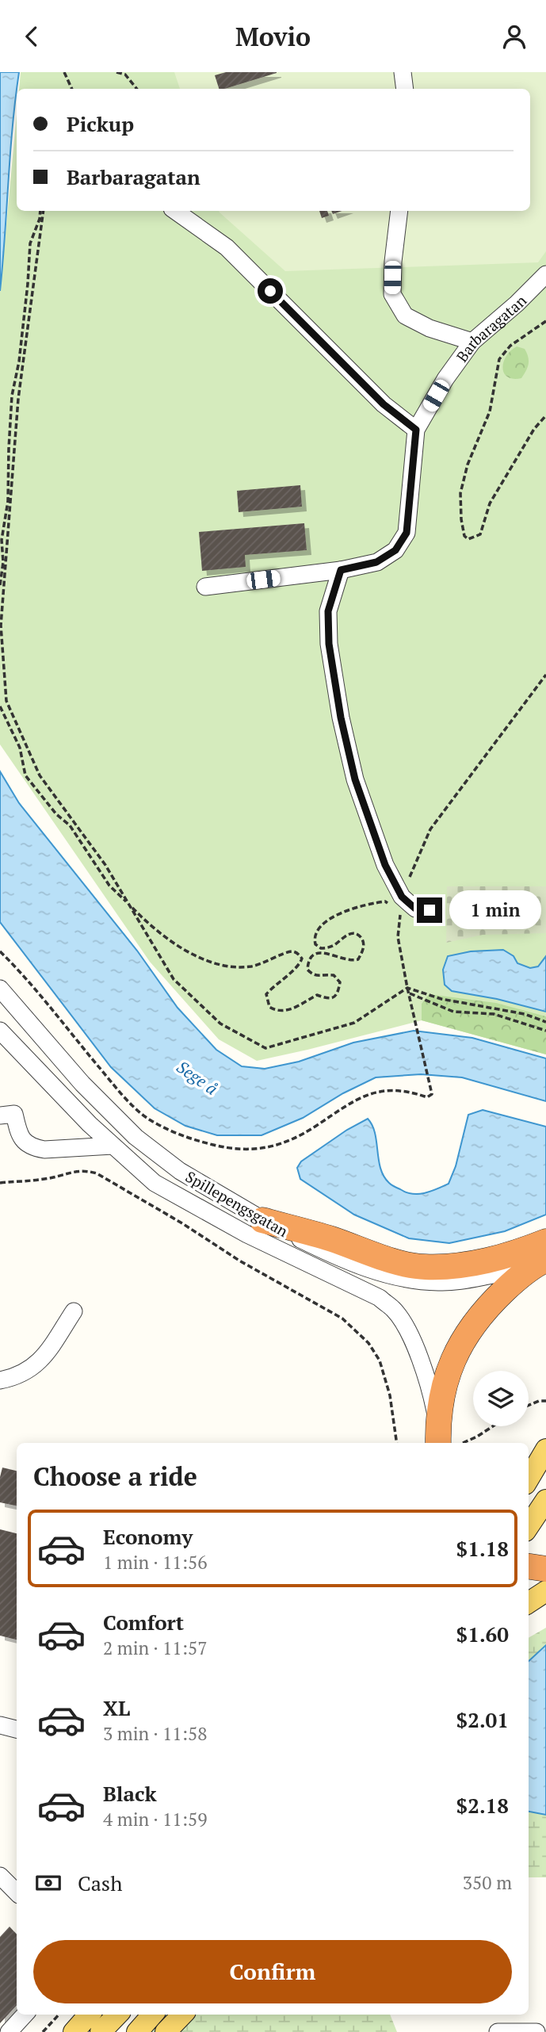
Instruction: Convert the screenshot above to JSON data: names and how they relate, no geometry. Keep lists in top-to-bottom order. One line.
{"streets":{"street":["Barbaragatan","Spillepengsgatan"]},"water":["Sege å"],"page":{"header":"Movio","banner":["Pickup","Barbaragatan"],"bubble":"1 min","heading":"Choose a ride","list":[{"name":"Economy","note":"1 min · 11:56","value":"$1.18"},{"name":"Comfort","note":"2 min · 11:57","value":"$1.60"},{"name":"XL","note":"3 min · 11:58","value":"$2.01"},{"name":"Black","note":"4 min · 11:59","value":"$2.18"}],"pay":["Cash","350 m"],"buttons":"Confirm"}}
